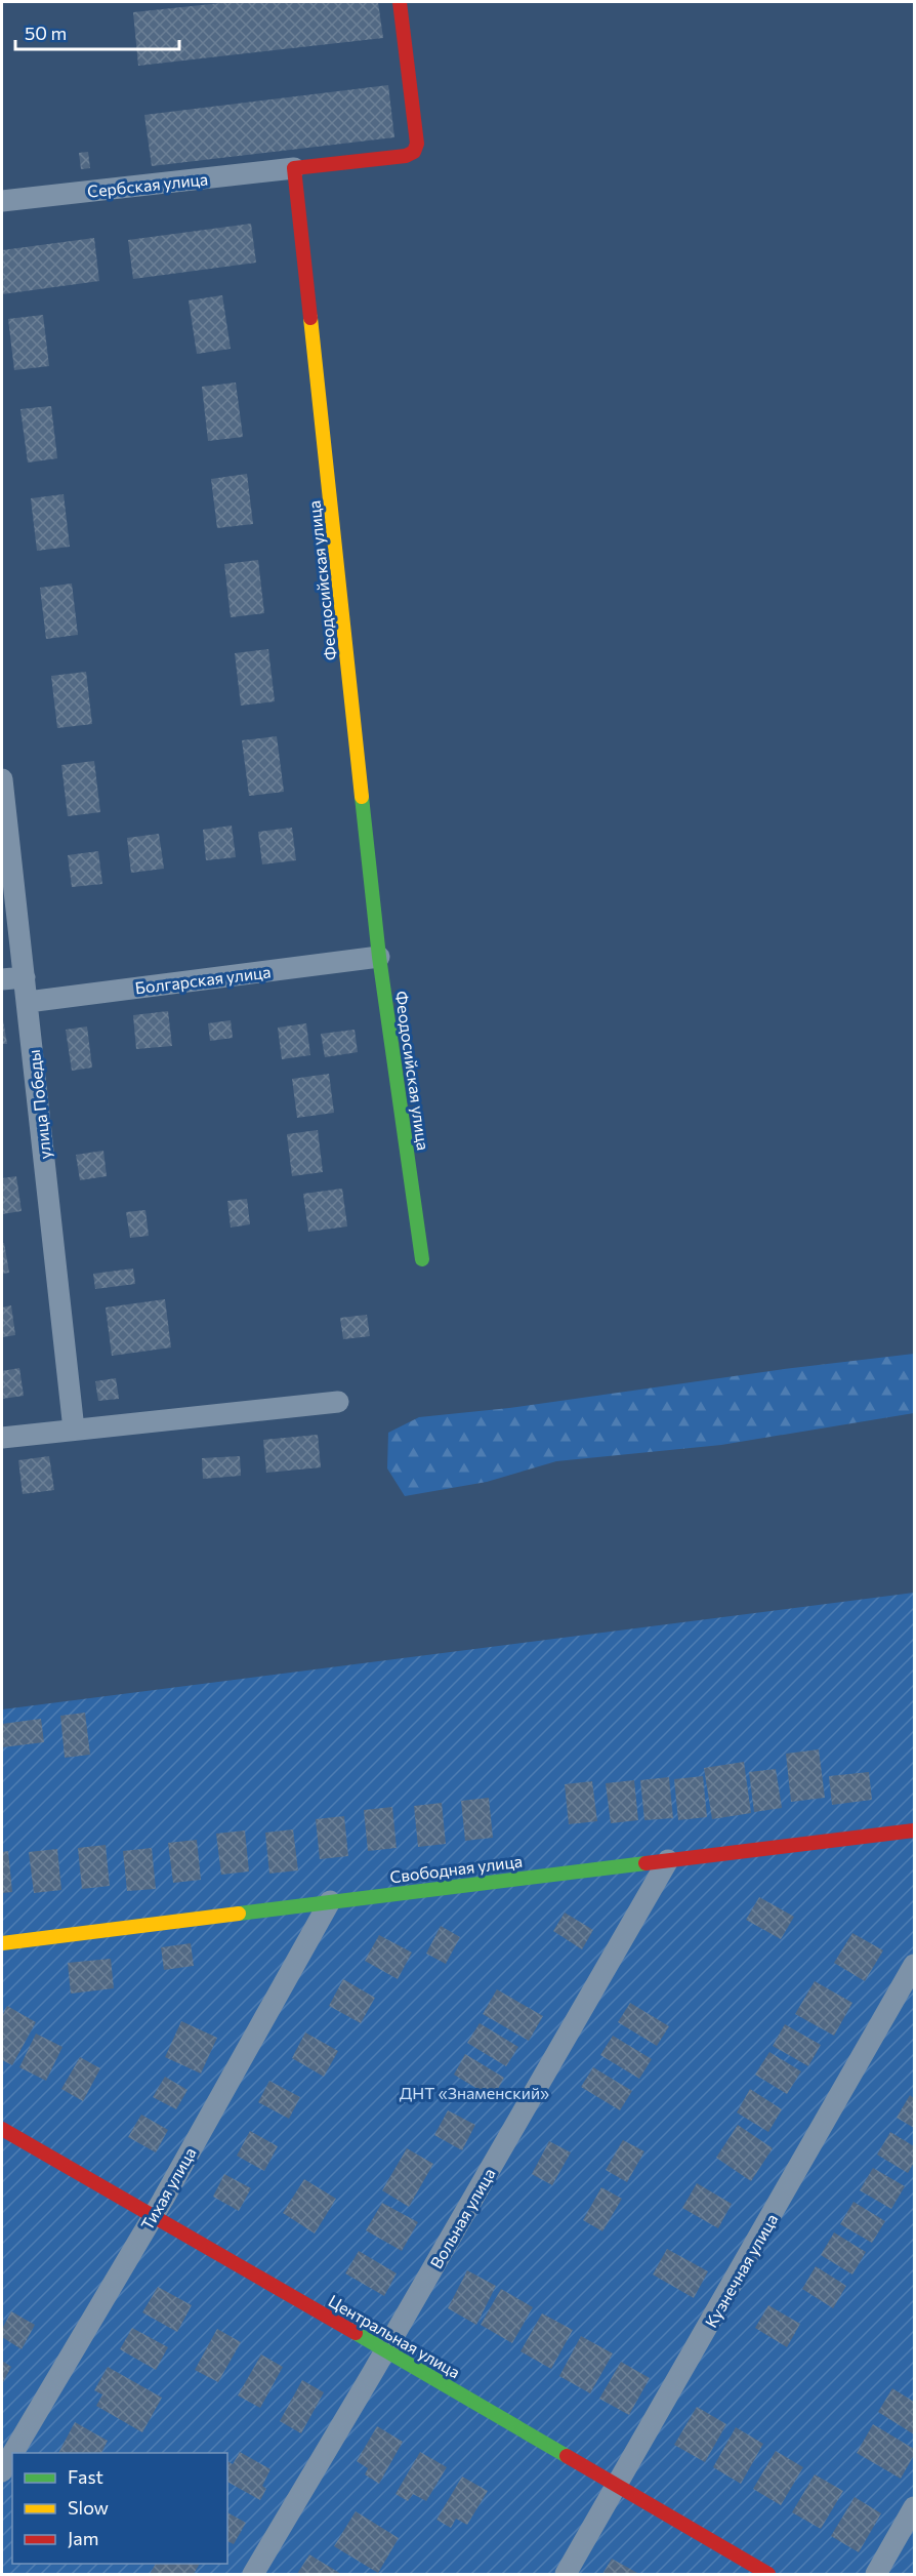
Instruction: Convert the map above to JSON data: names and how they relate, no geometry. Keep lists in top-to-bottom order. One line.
{"streets":{"street":["Сербская улица","Феодосийская улица","Болгарская улица","улица Победы","Свободная улица","Тихая улица","Вольная улица","Кузнечная улица","Центральная улица"]},"crossings":[["Сербская улица","Феодосийская улица"],["Феодосийская улица","Болгарская улица"],["Болгарская улица","улица Победы"],["Свободная улица","Тихая улица"],["Свободная улица","Вольная улица"],["Тихая улица","Центральная улица"],["Вольная улица","Центральная улица"],["Кузнечная улица","Центральная улица"]],"parks":["ДНТ «Знаменский»"],"legend":["Fast","Slow","Jam"],"scale_bar":"50 m"}
